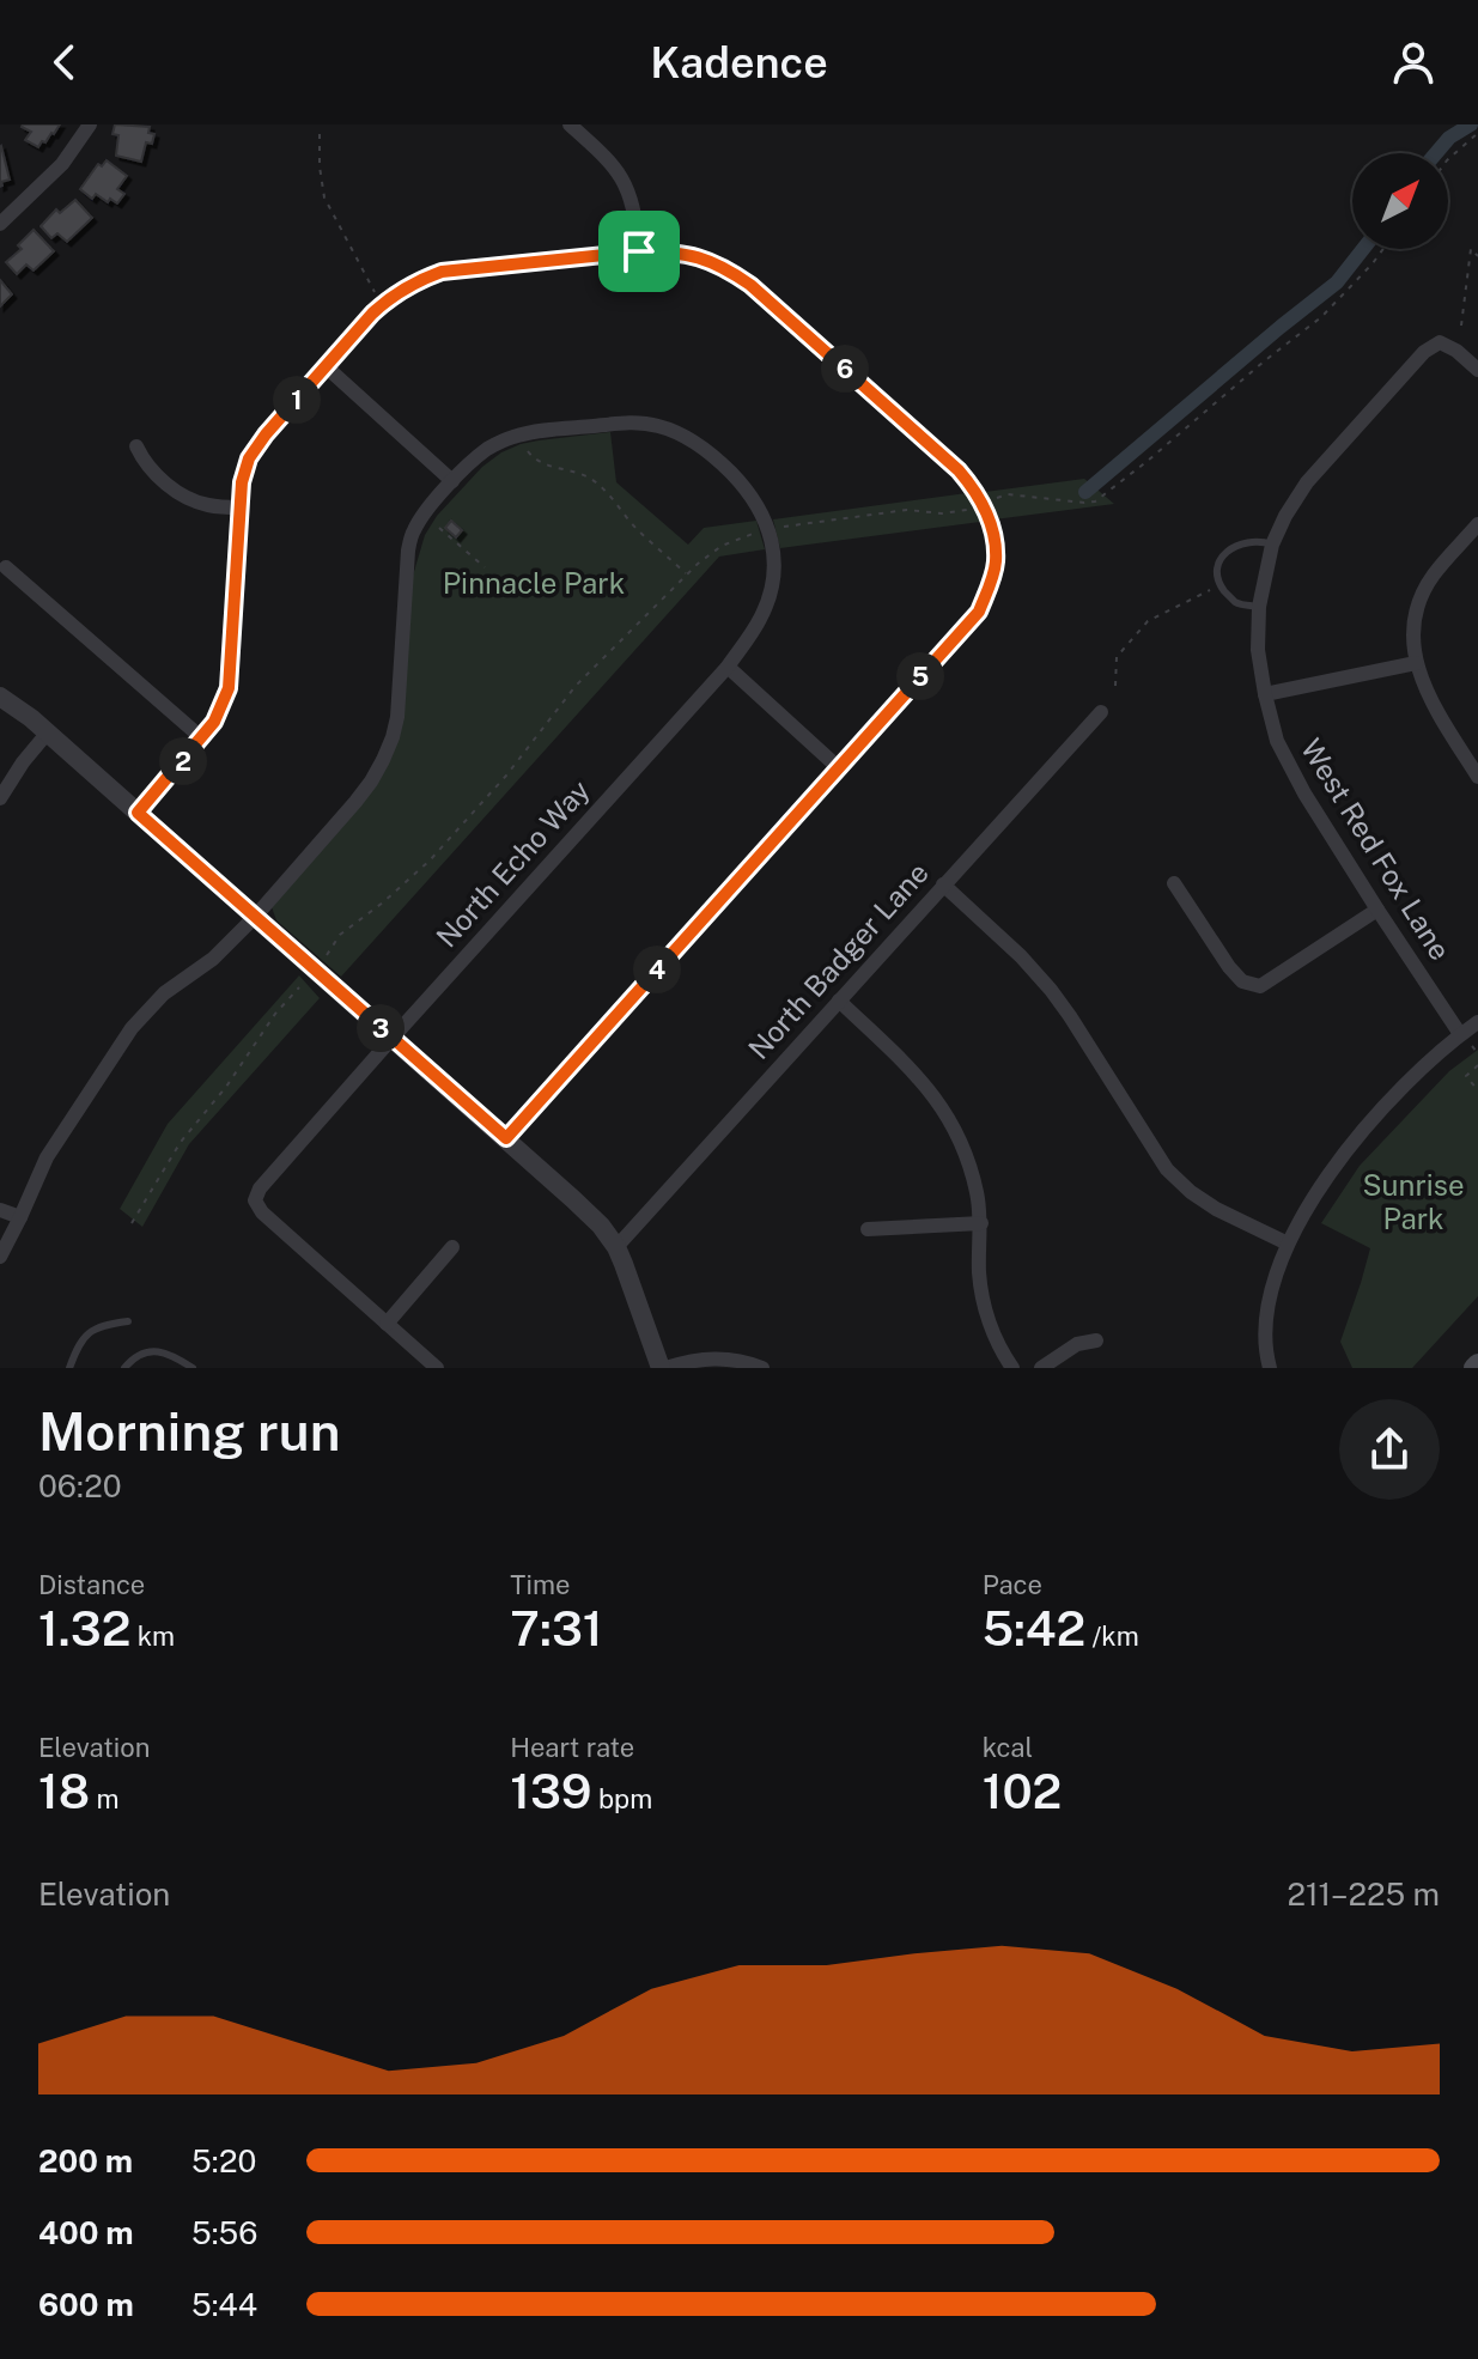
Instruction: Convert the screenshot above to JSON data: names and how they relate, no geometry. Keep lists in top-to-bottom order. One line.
{"streets":{"street":["West Red Fox Lane","North Echo Way","North Badger Lane"]},"parks":["Pinnacle Park","Sunrise Park"],"north":"top right","page":{"header":"Kadence","pins":["6","1","5","2","4","3"],"heading":["Morning run","06:20"],"stats":[["Distance","1.32 km"],["Time","7:31"],["Pace","5:42 /km"],["Elevation","18 m"],["Heart rate","139 bpm"],["kcal","102"]],"chart":["Elevation","211–225 m"],"list":[{"name":"200 m","note":"5:20"},{"name":"400 m","note":"5:56"},{"name":"600 m","note":"5:44"}]}}
